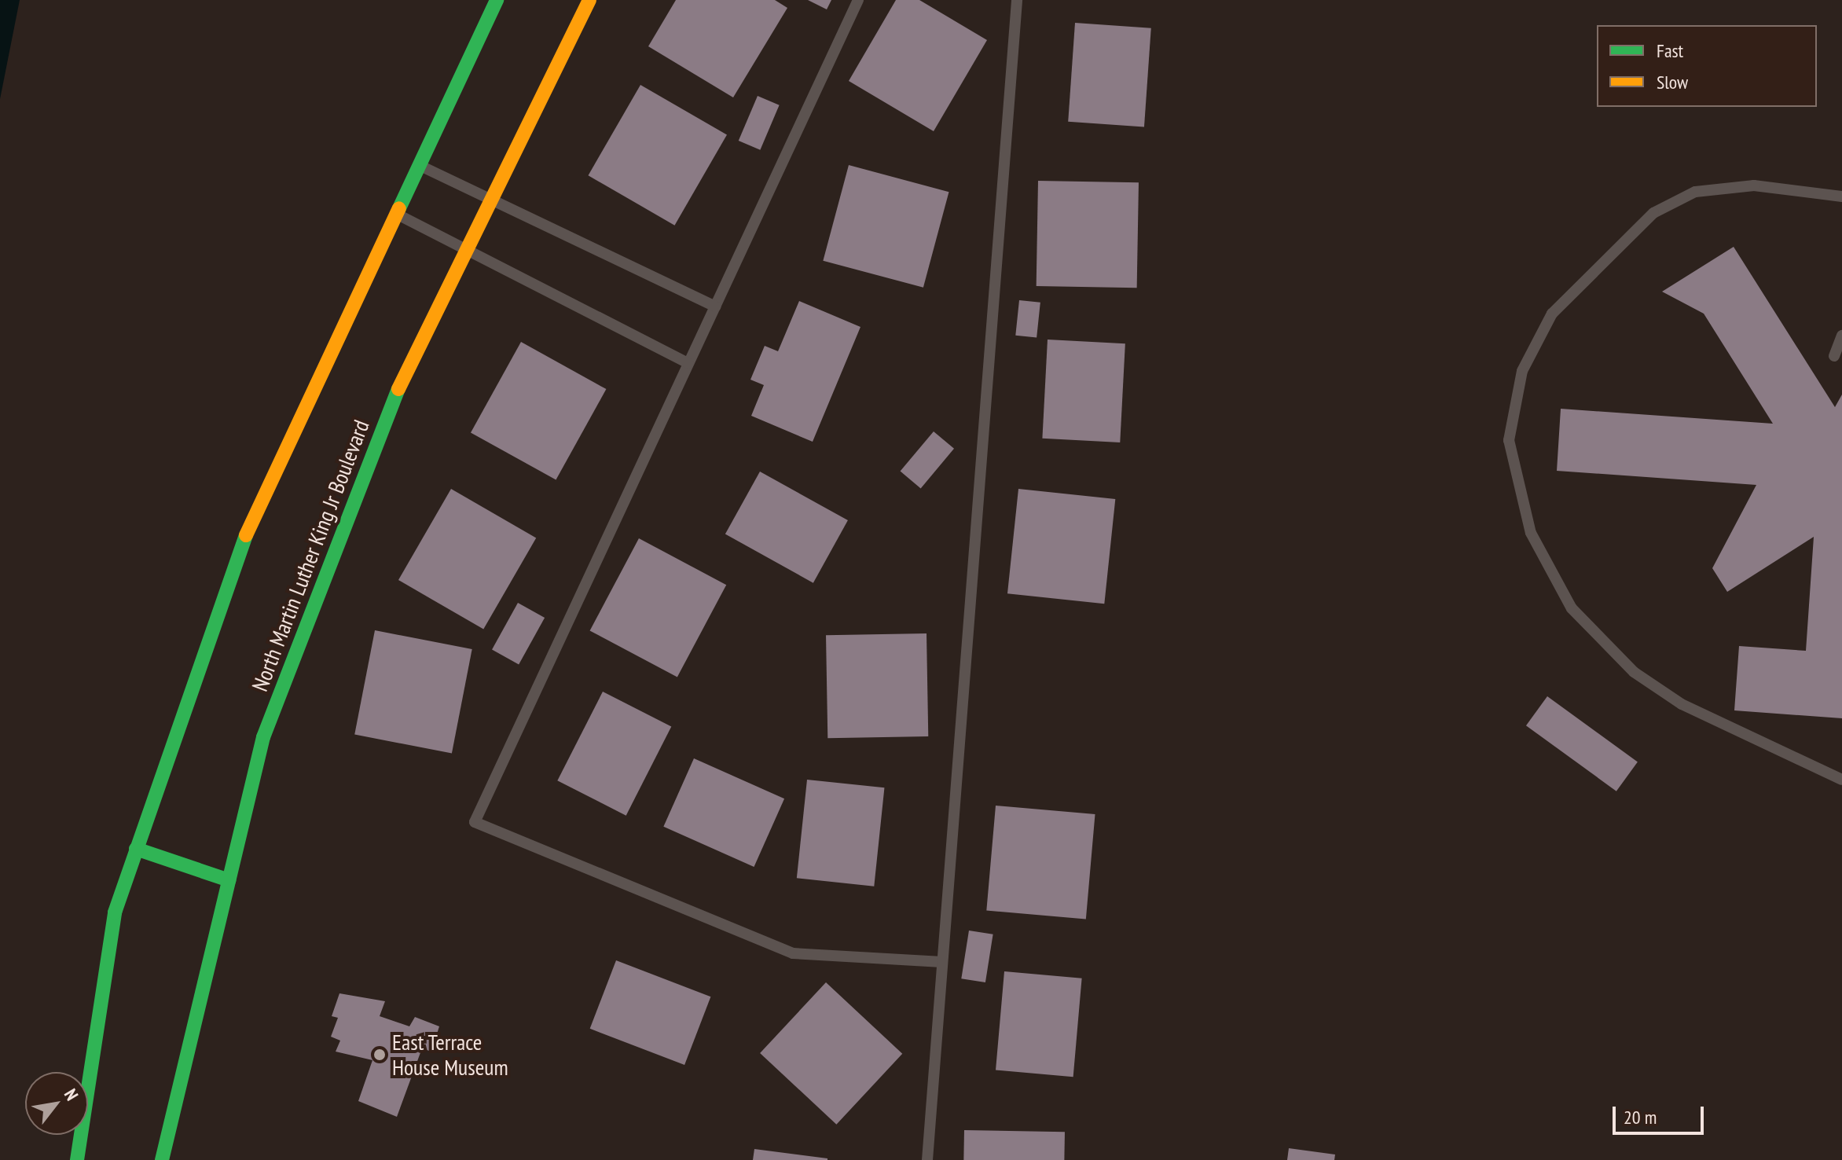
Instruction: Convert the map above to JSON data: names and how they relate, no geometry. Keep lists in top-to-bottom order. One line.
{"streets":{"main road":["North Martin Luther King Jr Boulevard"]},"places":["East Terrace House Museum"],"legend":["Fast","Slow"],"scale_bar":"20 m","north":"top right"}
